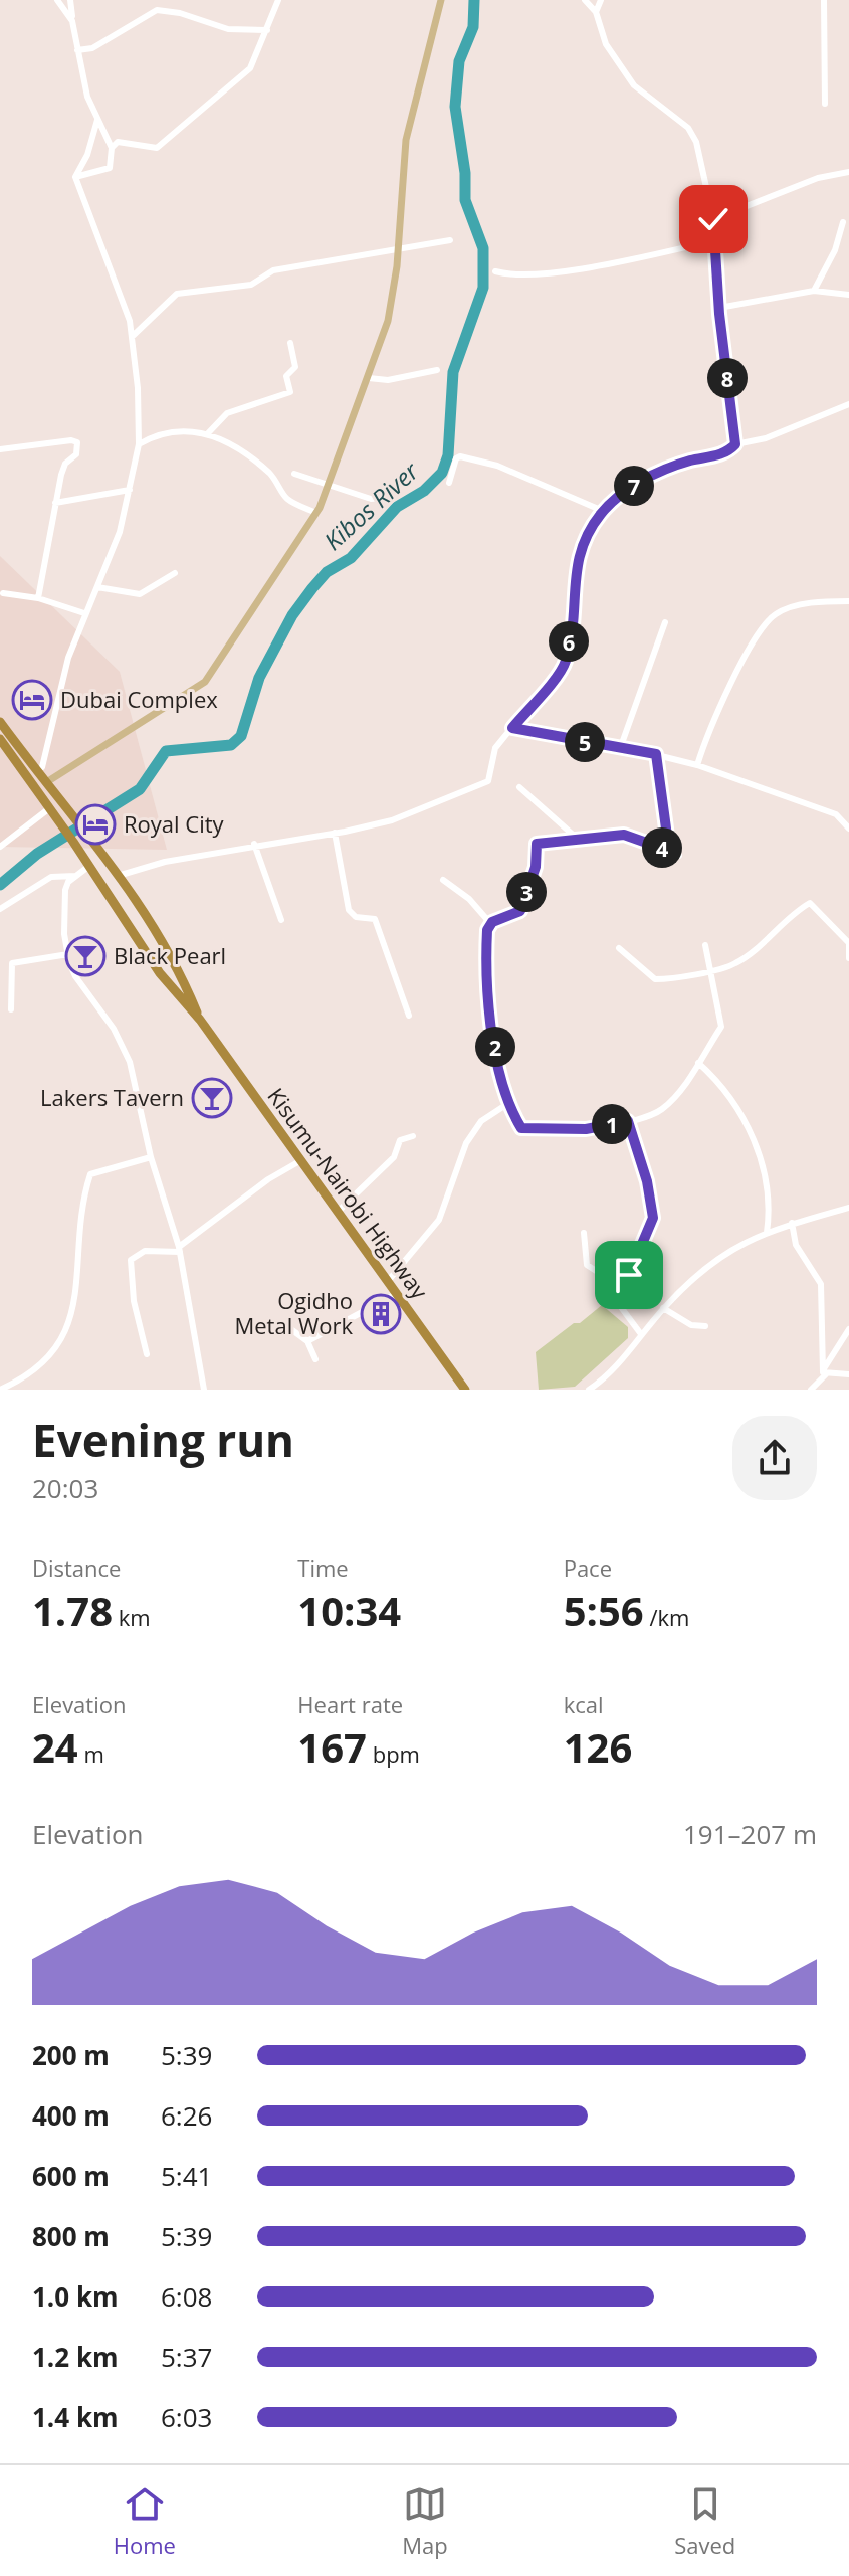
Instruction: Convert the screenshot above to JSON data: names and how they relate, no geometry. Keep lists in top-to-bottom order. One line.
{"streets":{"highway":["Kisumu-Nairobi Highway"]},"water":["Kibos River"],"places":{"hotel":["Dubai Complex","Royal City"],"bar":["Black Pearl","Lakers Tavern"],"building":["Ogidho Metal Work"]},"page":{"pins":["8","7","6","5","4","3","2","1"],"heading":["Evening run","20:03"],"stats":[["Distance","1.78 km"],["Time","10:34"],["Pace","5:56 /km"],["Elevation","24 m"],["Heart rate","167 bpm"],["kcal","126"]],"chart":["Elevation","191–207 m"],"list":[{"name":"200 m","note":"5:39"},{"name":"400 m","note":"6:26"},{"name":"600 m","note":"5:41"},{"name":"800 m","note":"5:39"},{"name":"1.0 km","note":"6:08"},{"name":"1.2 km","note":"5:37"},{"name":"1.4 km","note":"6:03"}],"tabs":["Home","Map","Saved"]}}
